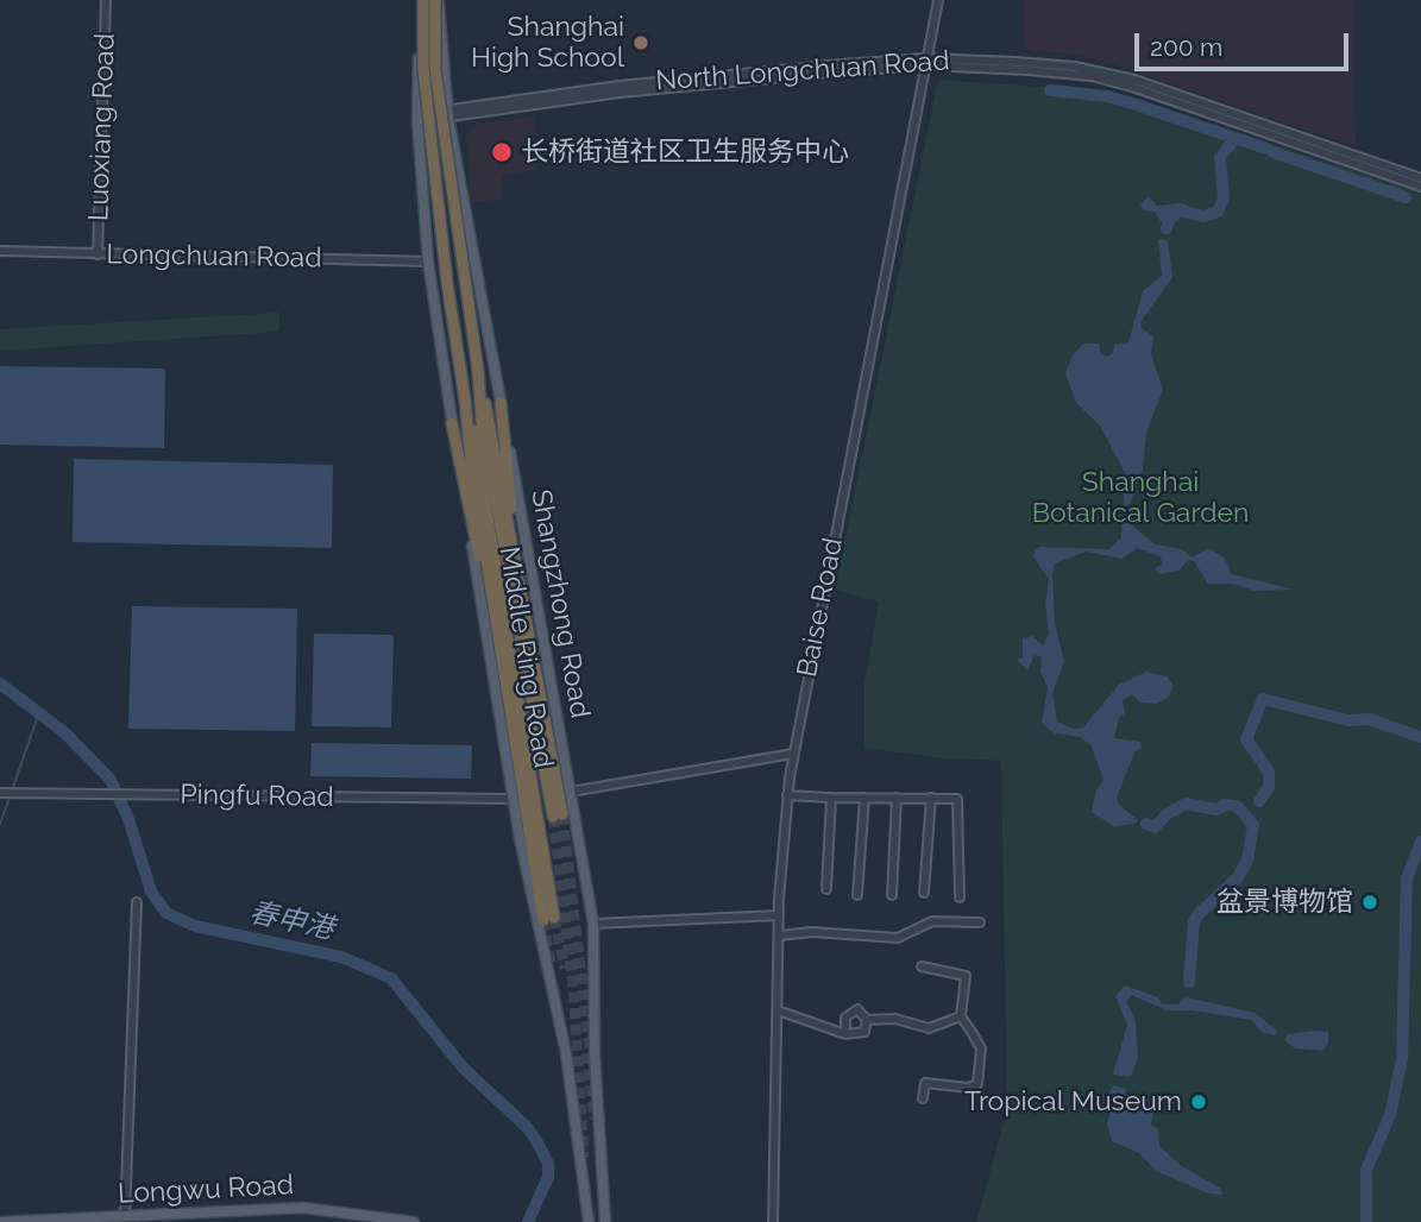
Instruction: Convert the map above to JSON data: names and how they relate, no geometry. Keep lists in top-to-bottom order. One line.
{"streets":{"highway":["Middle Ring Road"],"main road":["Shangzhong Road","Longwu Road"],"street":["North Longchuan Road","Luoxiang Road","Longchuan Road","Baise Road","Pingfu Road"]},"crossings":[["North Longchuan Road","Shangzhong Road"],["North Longchuan Road","Baise Road"],["Luoxiang Road","Longchuan Road"],["Shangzhong Road","Middle Ring Road"]],"water":["春申港"],"parks":["Shanghai Botanical Garden"],"places":["Shanghai High School","长桥街道社区卫生服务中心","盆景博物馆","Tropical Museum"],"scale_bar":"200 m"}
